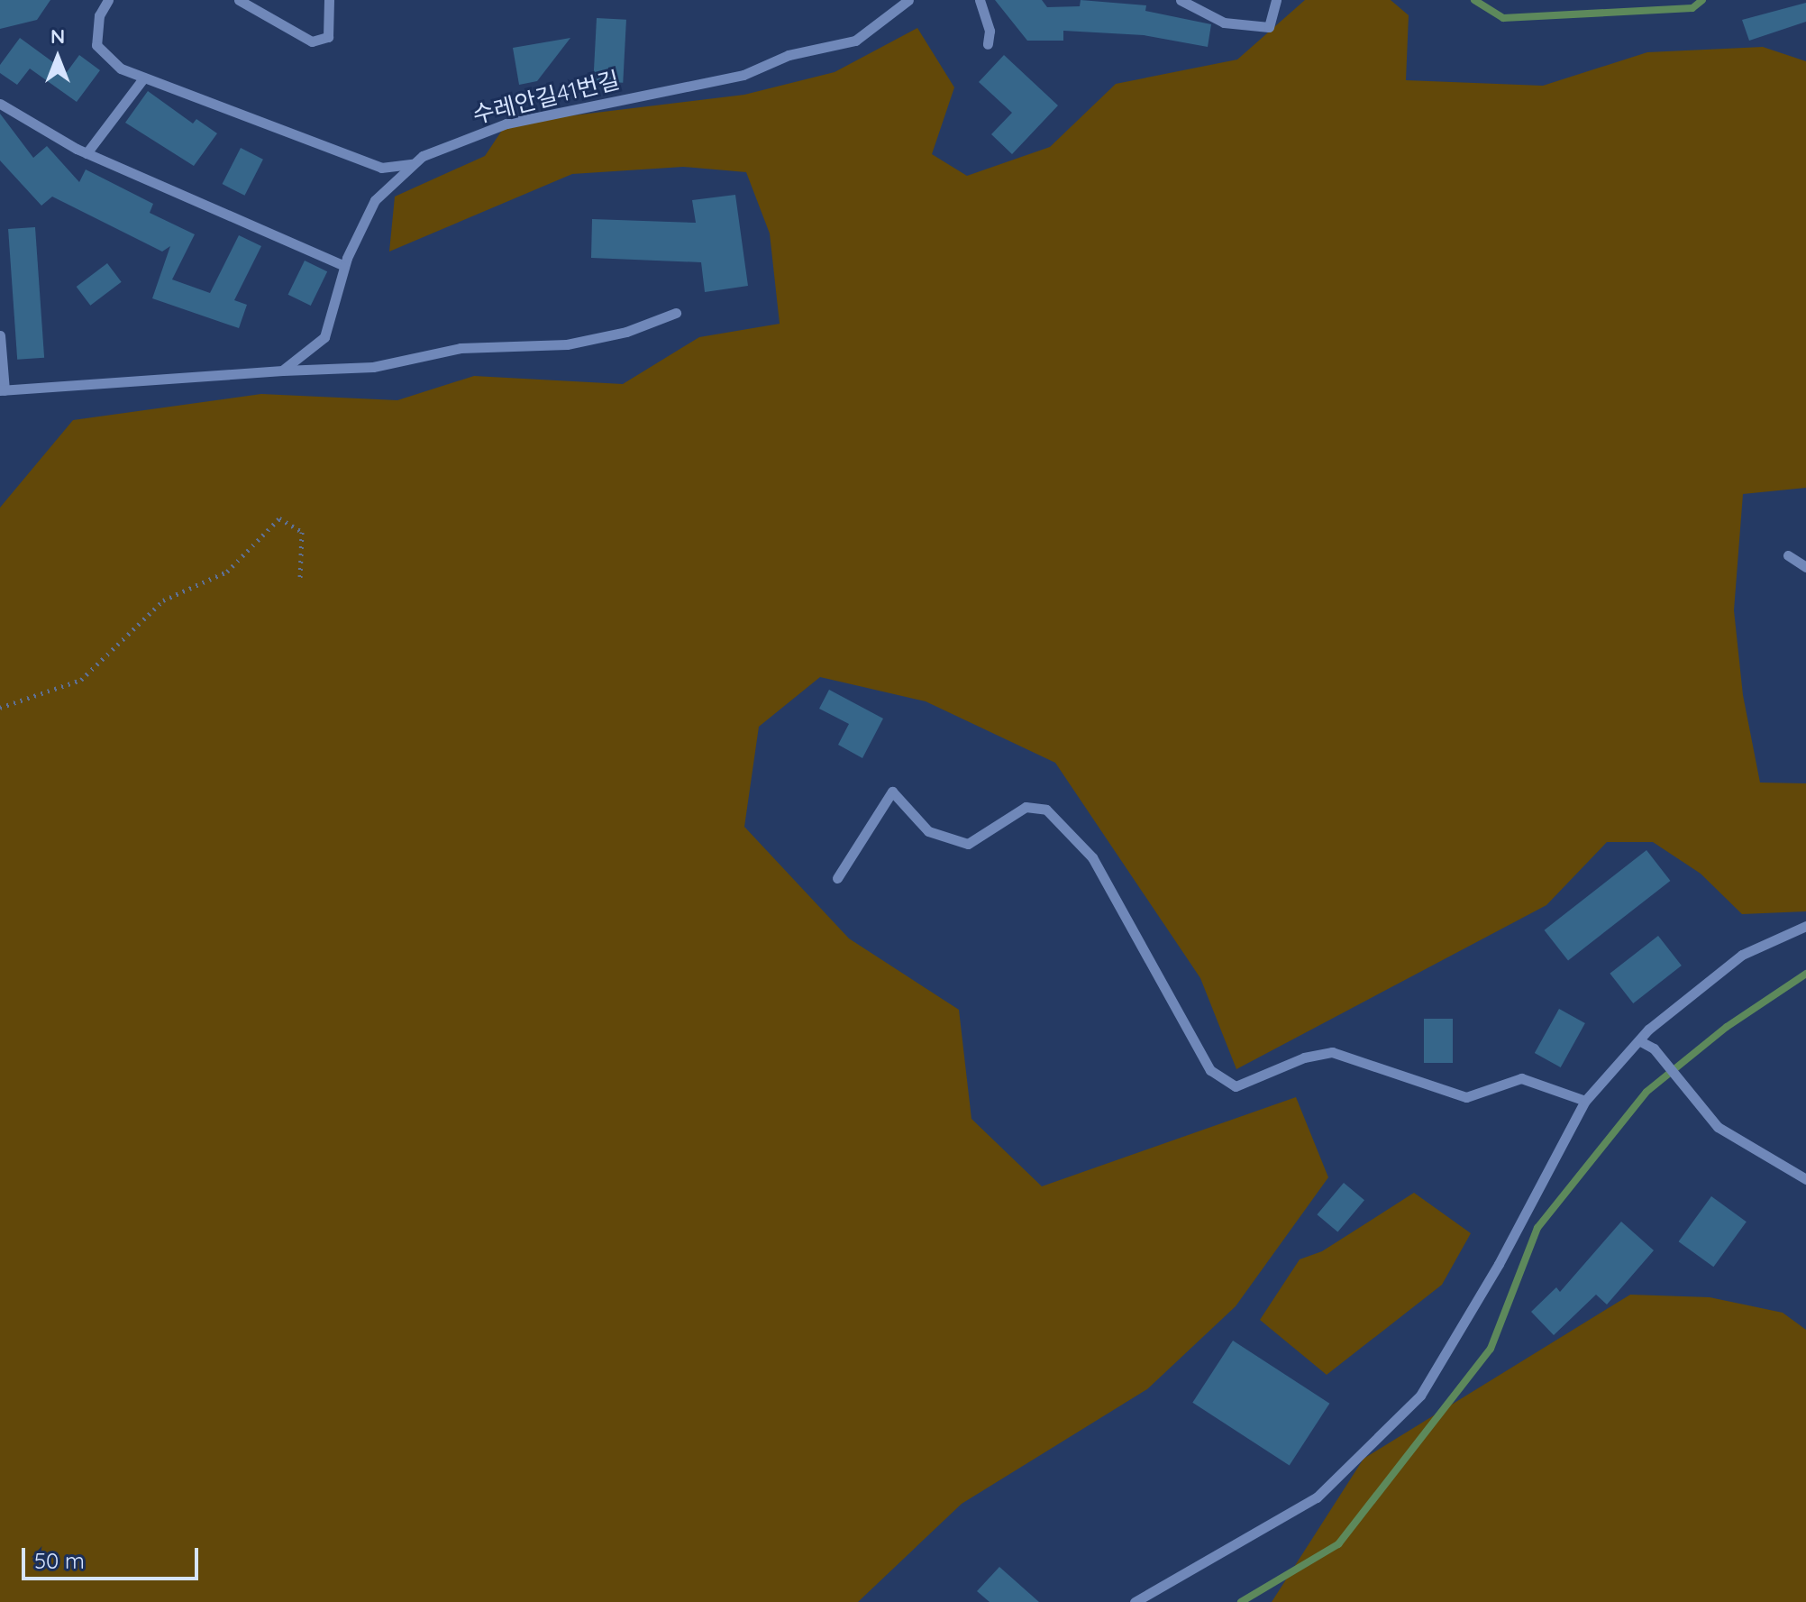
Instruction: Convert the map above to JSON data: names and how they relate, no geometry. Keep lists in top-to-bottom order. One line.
{"streets":{"lane":["수레안길41번길"]},"scale_bar":"50 m","north":"top"}
